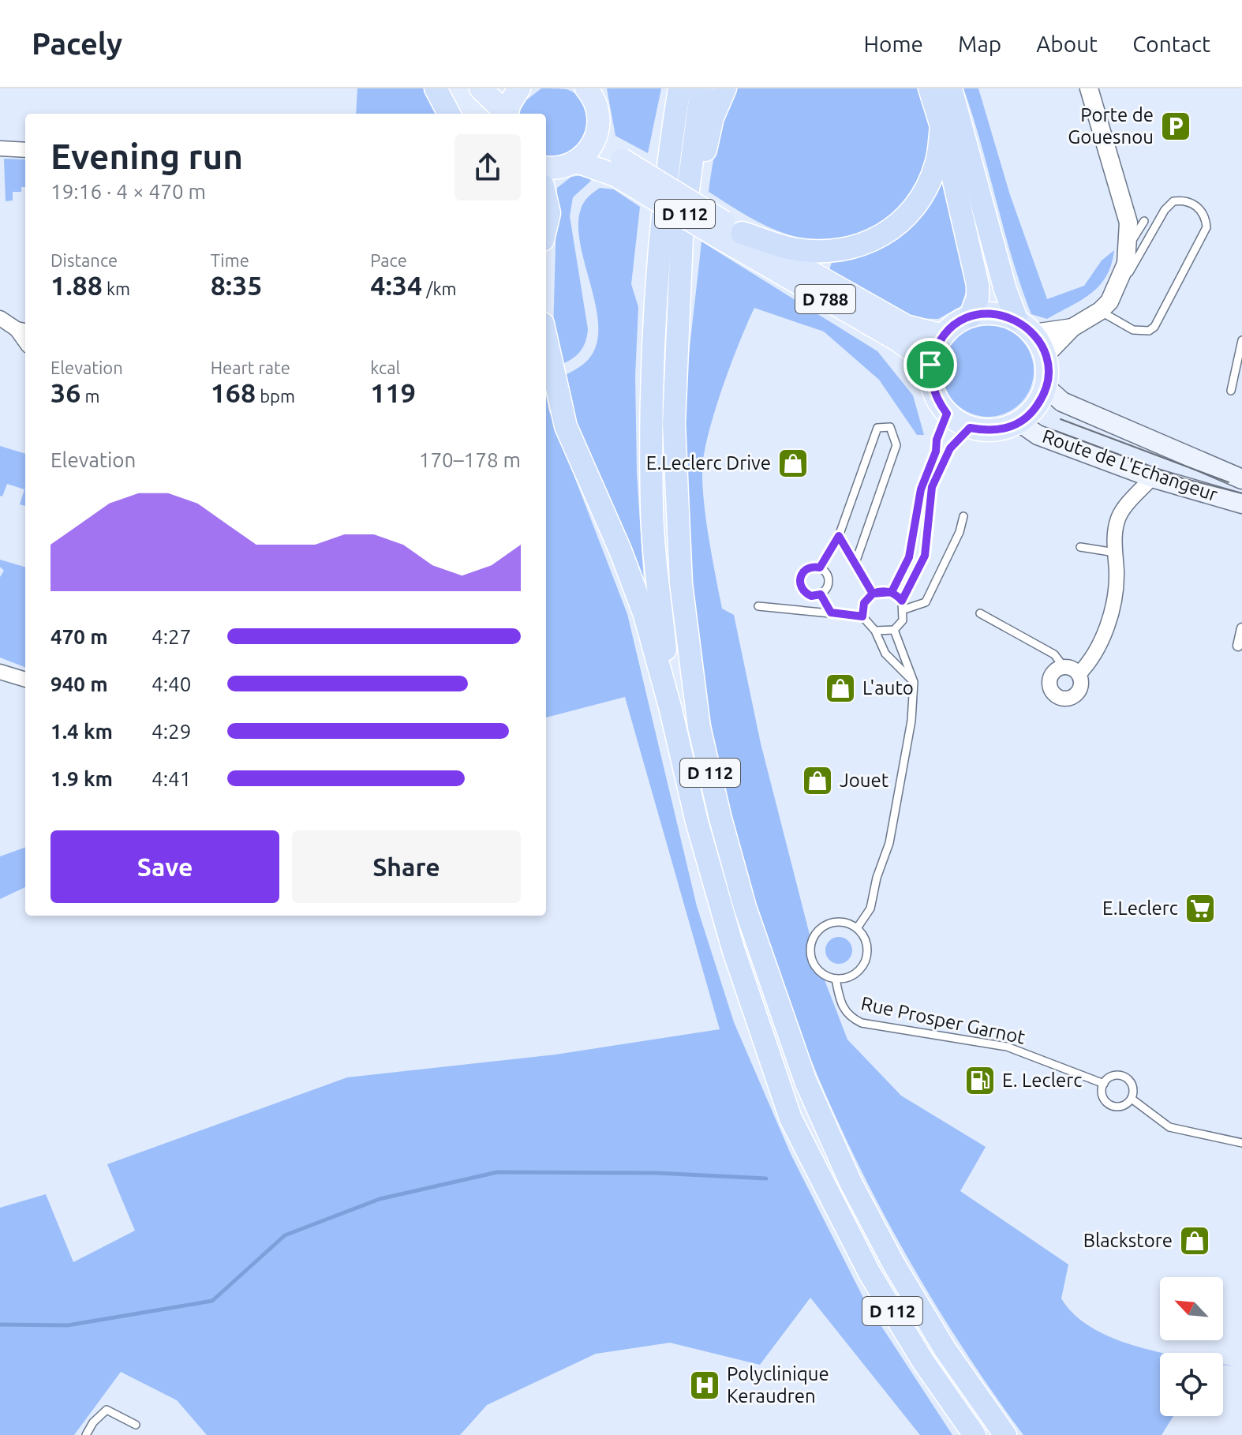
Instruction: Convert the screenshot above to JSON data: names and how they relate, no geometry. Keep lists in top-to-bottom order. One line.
{"streets":{"highway":["D 112"],"main road":["D 788","Route de L'Echangeur"],"lane":["Rue Prosper Garnot"]},"crossings":[["D 788","Route de L'Echangeur"]],"places":{"parking":["Porte de Gouesnou"],"shop":["E.Leclerc Drive","L'auto","Jouet","Blackstore"],"supermarket":["E.Leclerc"],"fuel station":["E. Leclerc"],"hospital":["Polyclinique Keraudren"]},"north":"top left","page":{"header":"Pacely","nav":["Home","Map","About","Contact"],"heading":["Evening run","19:16 · 4 × 470 m"],"stats":[["Distance","1.88 km"],["Time","8:35"],["Pace","4:34 /km"],["Elevation","36 m"],["Heart rate","168 bpm"],["kcal","119"]],"chart":["Elevation","170–178 m"],"list":[{"name":"470 m","note":"4:27"},{"name":"940 m","note":"4:40"},{"name":"1.4 km","note":"4:29"},{"name":"1.9 km","note":"4:41"}],"buttons":["Save","Share"]}}
